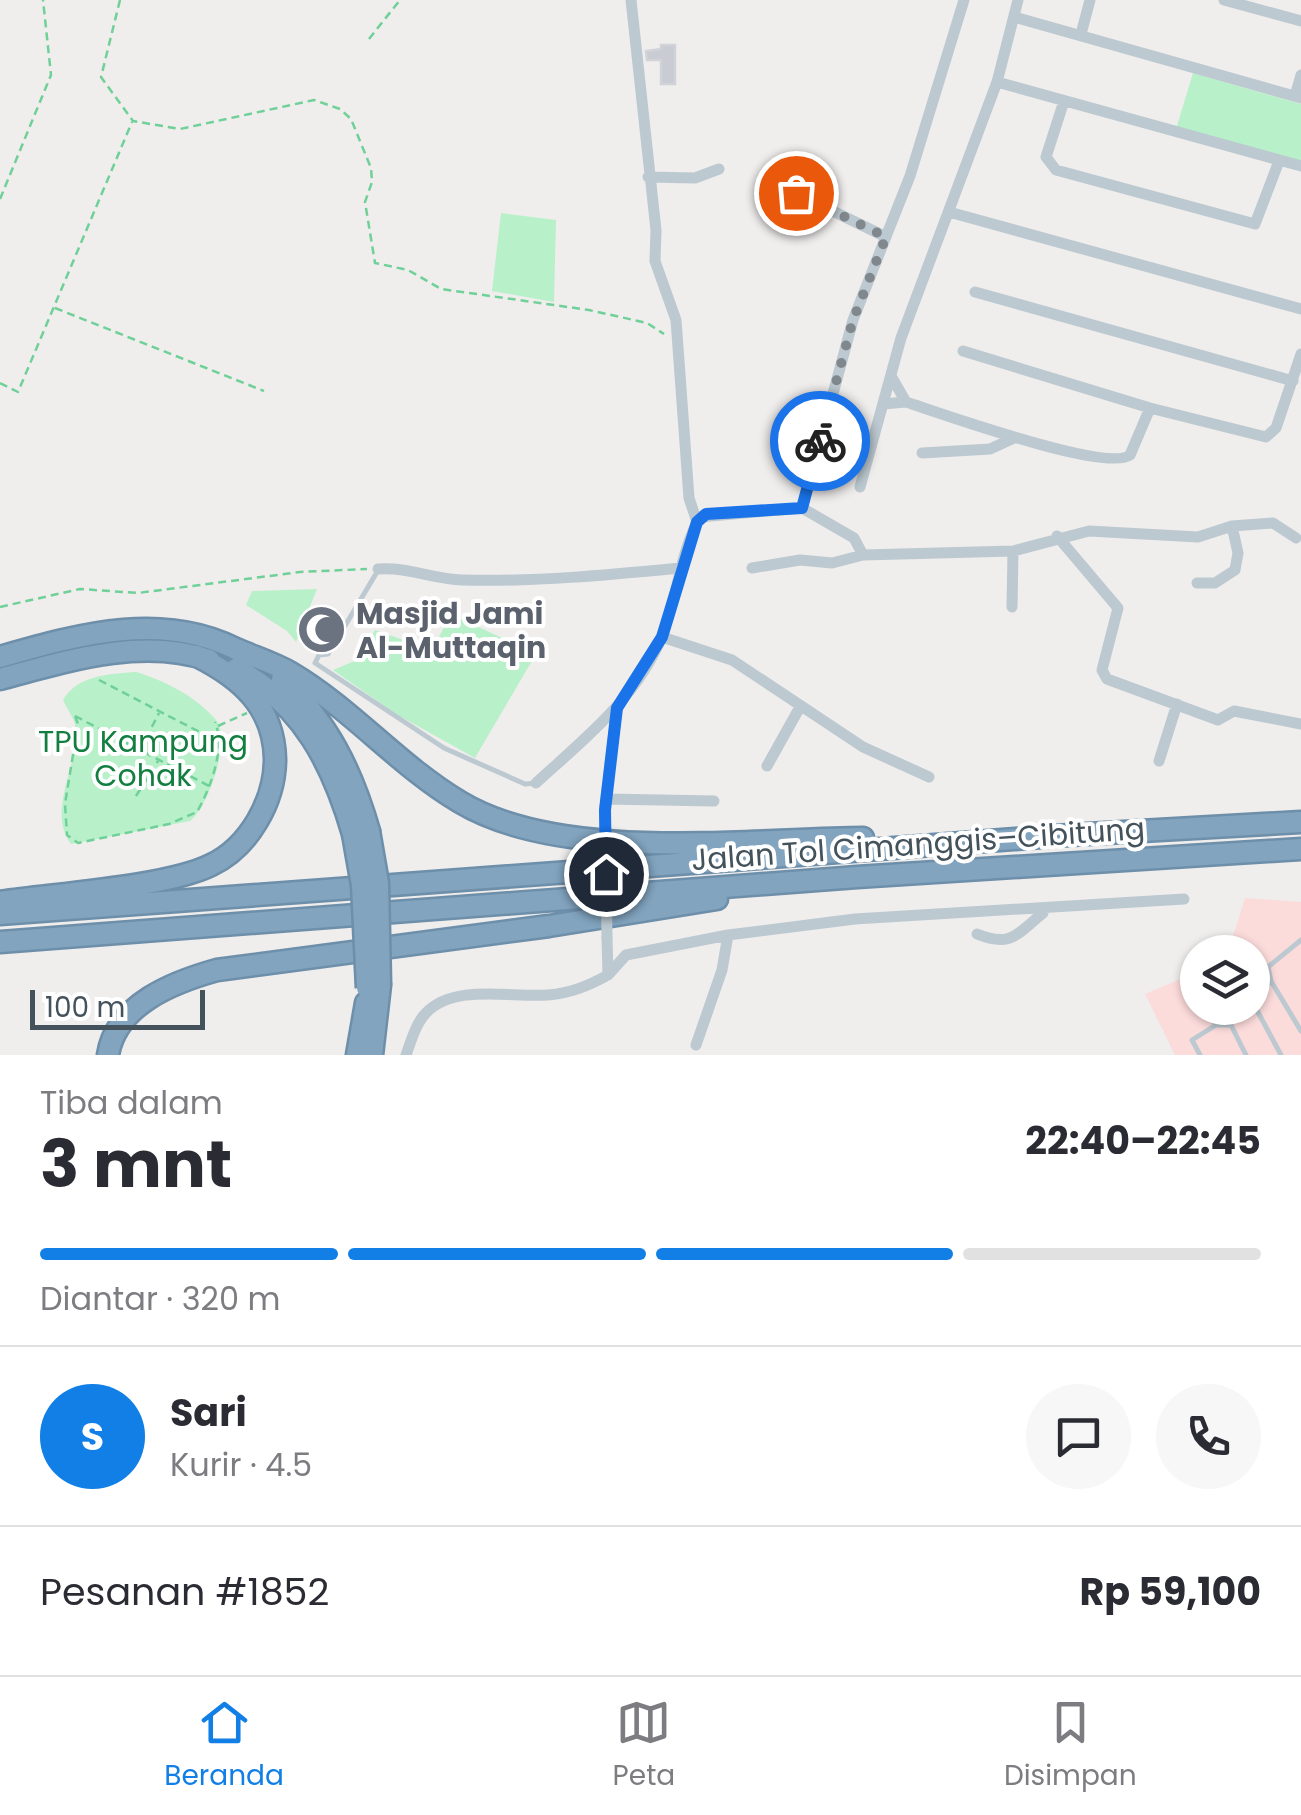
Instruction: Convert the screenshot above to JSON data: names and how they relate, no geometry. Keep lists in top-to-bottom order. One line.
{"streets":{"highway":["Jalan Tol Cimanggis–Cibitung"]},"parks":["TPU Kampung Cohak"],"places":{"mosque":["Masjid Jami Al-Muttaqin"]},"scale_bar":"100 m","page":{"scale":"100 m","heading":["3 mnt","Tiba dalam","22:40–22:45"],"panel":["Sari","Kurir · 4.5","Pesanan #1852","Rp 59,100"],"bar":"Diantar · 320 m","round":"S","tabs":["Beranda","Peta","Disimpan"]}}
